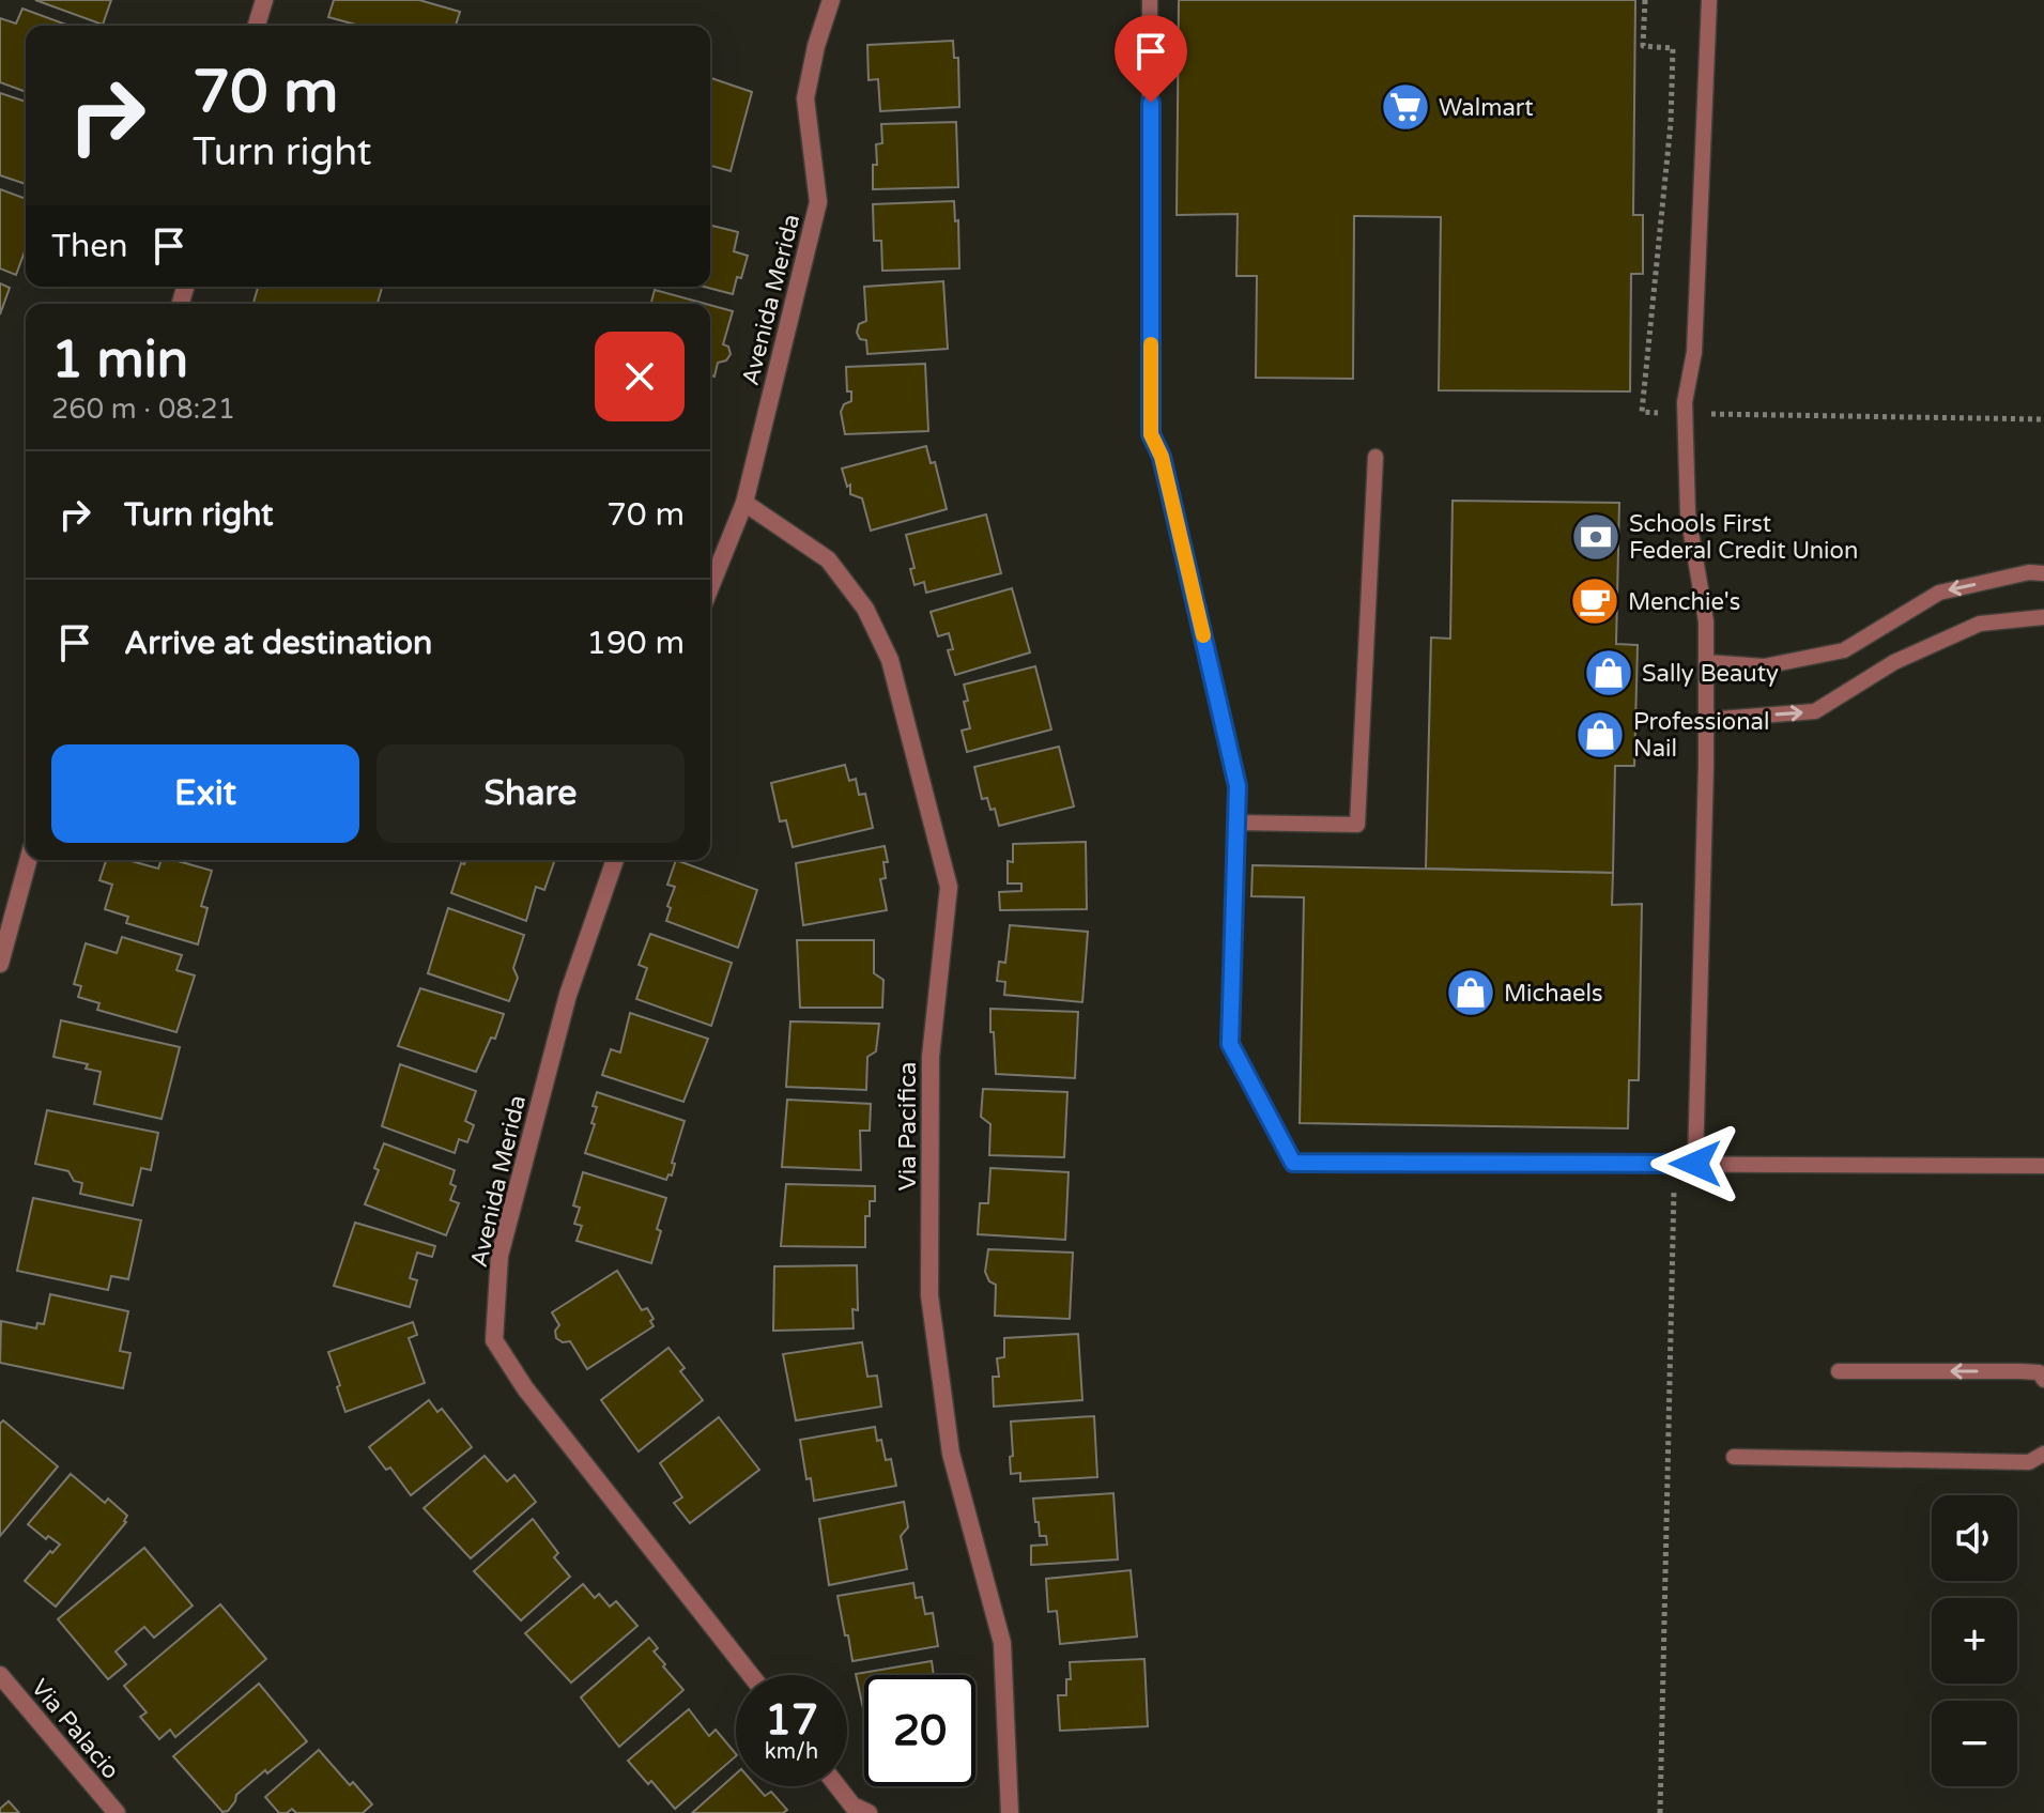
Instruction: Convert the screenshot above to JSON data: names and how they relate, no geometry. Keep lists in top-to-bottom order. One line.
{"streets":{"street":["Avenida Merida","Via Pacifica","Via Palacio"]},"crossings":[["Avenida Merida","Via Pacifica"]],"places":{"supermarket":["Walmart"],"bank":["Schools First Federal Credit Union"],"cafe":["Menchie's"],"shop":["Sally Beauty","Professional Nail","Michaels"]},"page":{"turn":["70 m","Turn right"],"then":"Then","heading":["1 min","260 m · 08:21"],"list":[{"name":"Turn right","value":"70 m"},{"name":"Arrive at destination","value":"190 m"}],"buttons":["Exit","Share"],"map_buttons":["+","−"],"speed":"17 km/h","limit":"20"}}
